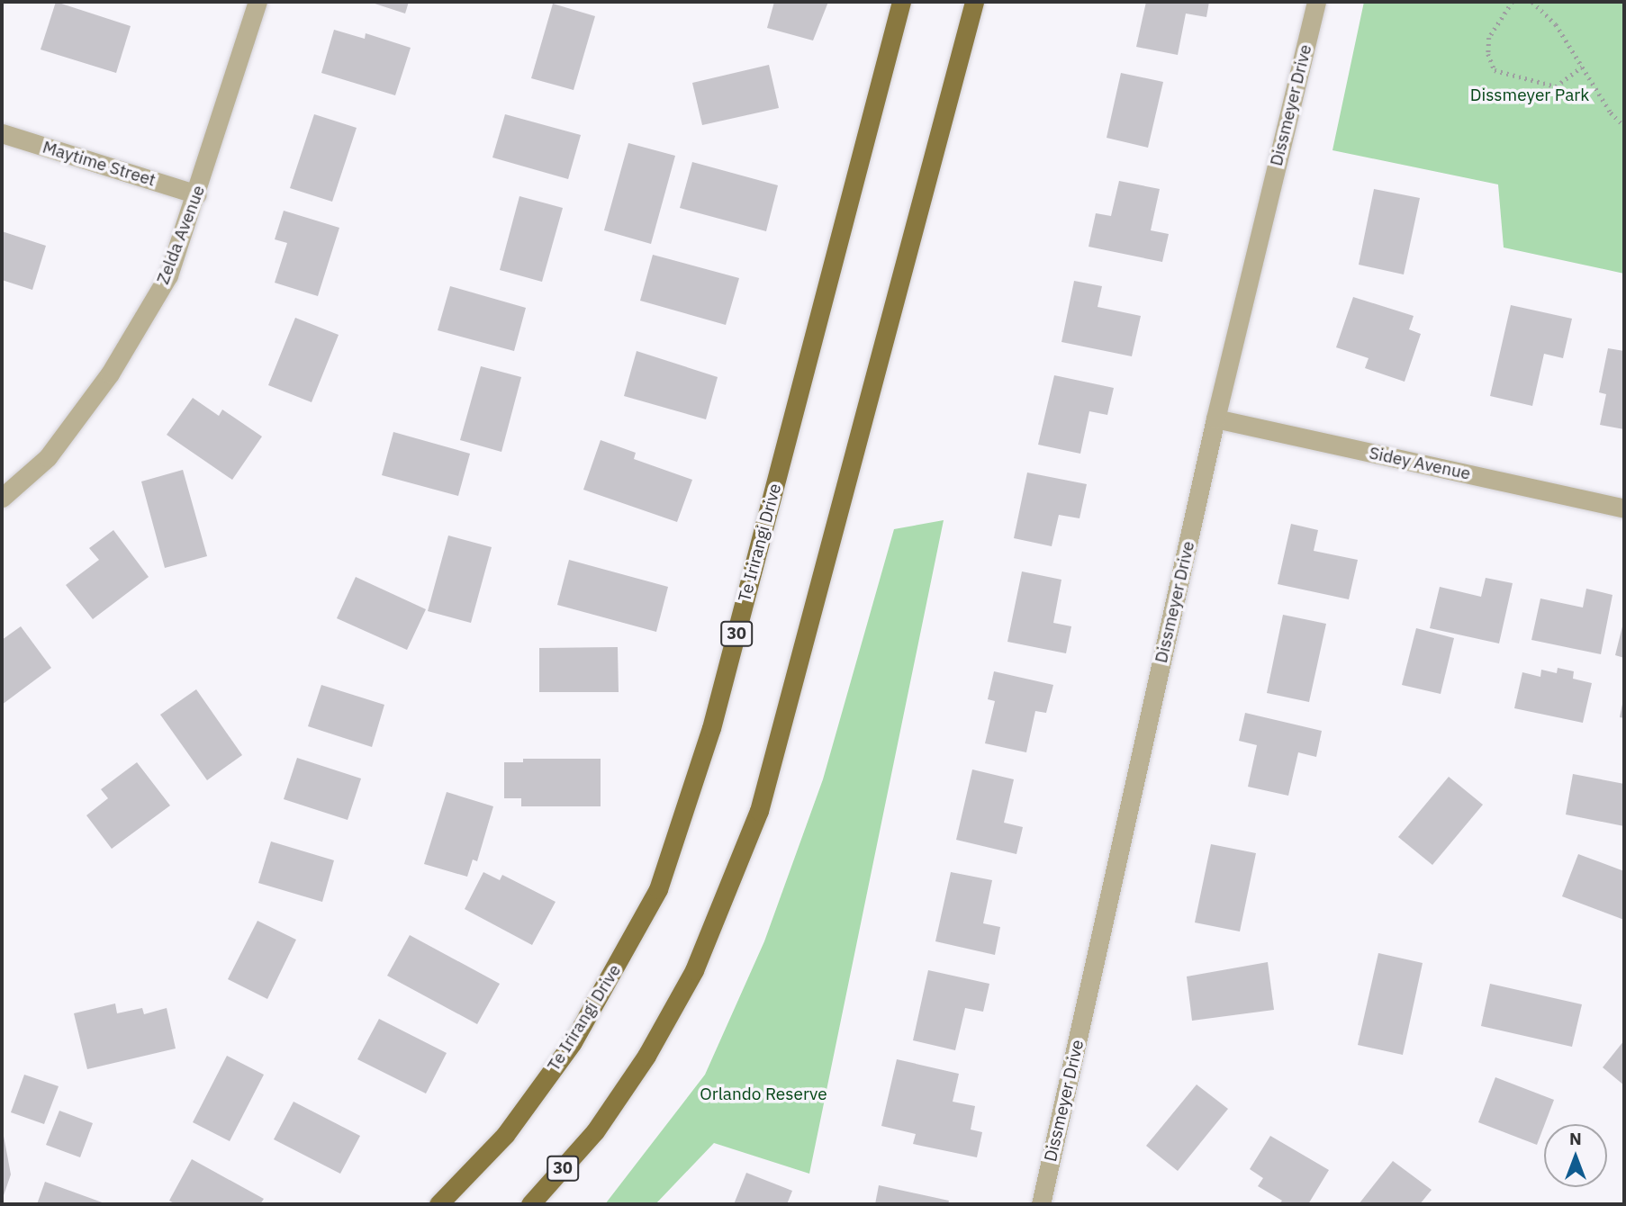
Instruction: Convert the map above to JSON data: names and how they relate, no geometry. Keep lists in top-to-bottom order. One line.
{"streets":{"main road":["Te Irirangi Drive","30"],"street":["Dissmeyer Drive","Maytime Street","Zelda Avenue","Sidey Avenue"]},"crossings":[["Dissmeyer Drive","Sidey Avenue"],["Maytime Street","Zelda Avenue"]],"parks":["Dissmeyer Park","Orlando Reserve"],"north":"top"}
